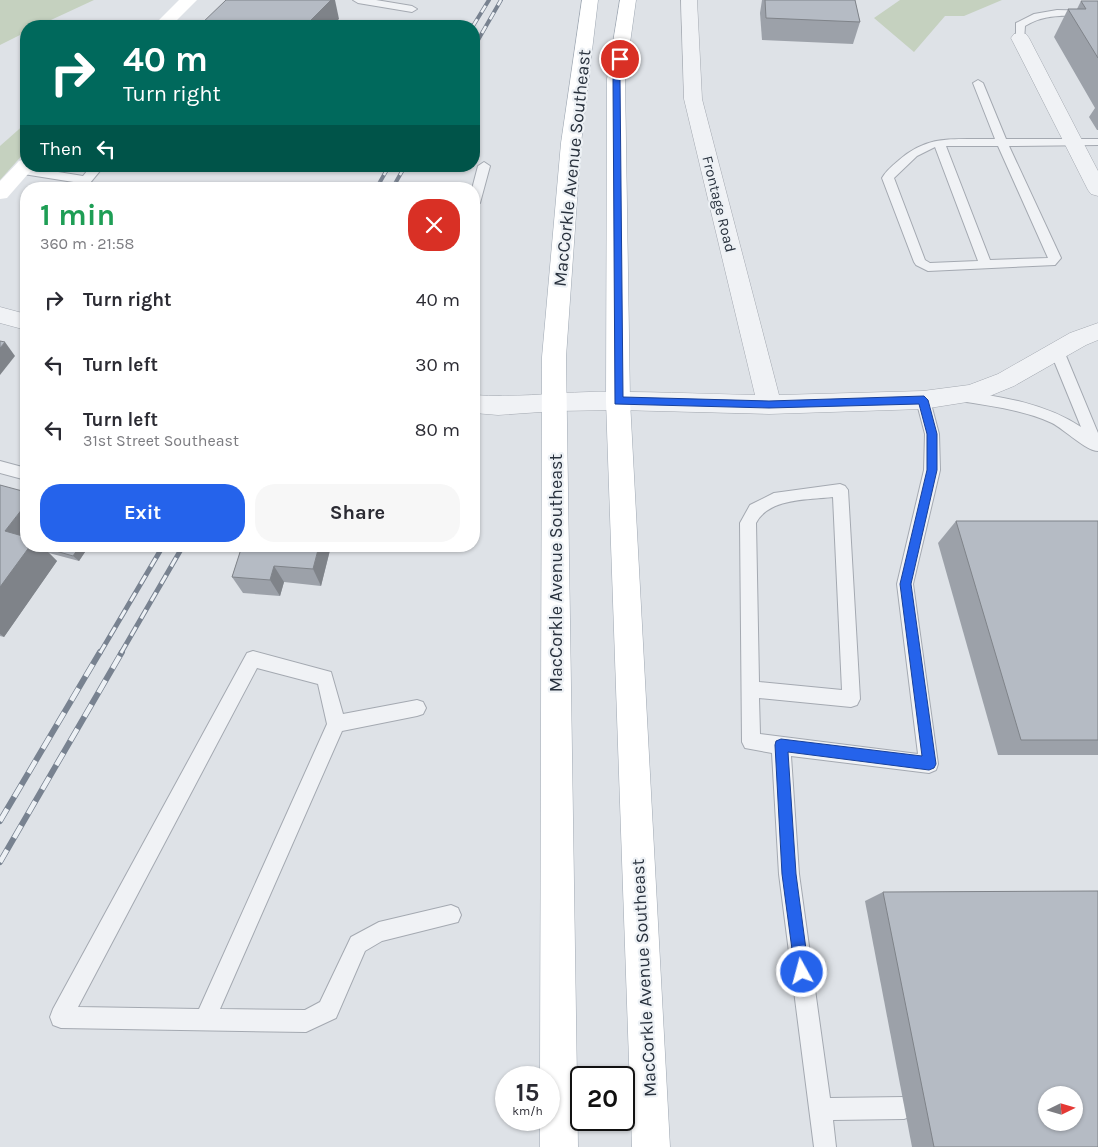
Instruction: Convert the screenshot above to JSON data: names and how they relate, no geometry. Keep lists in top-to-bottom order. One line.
{"streets":{"main road":["MacCorkle Avenue Southeast"],"street":["Frontage Road"]},"north":"right","page":{"turn":["40 m","Turn right"],"then":"Then","heading":["1 min","360 m · 21:58"],"list":[{"name":"Turn right","value":"40 m"},{"name":"Turn left","value":"30 m"},{"name":"Turn left","note":"31st Street Southeast","value":"80 m"}],"buttons":["Exit","Share"],"speed":"15 km/h","limit":"20"}}
